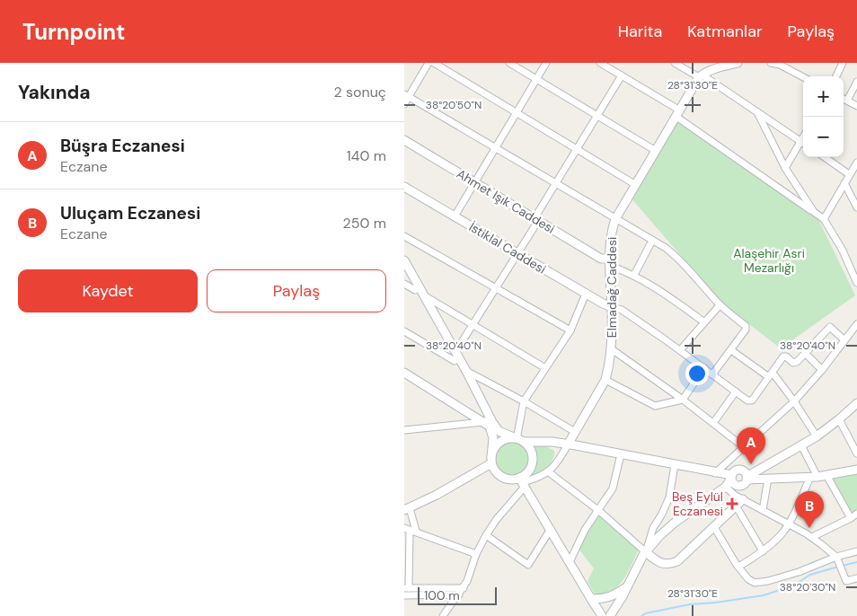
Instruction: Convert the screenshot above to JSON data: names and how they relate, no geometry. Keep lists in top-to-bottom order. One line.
{"streets":{"street":["Ahmet Işık Caddesi","İstiklal Caddesi","Elmadağ Caddesi"]},"crossings":[["Ahmet Işık Caddesi","Elmadağ Caddesi"],["İstiklal Caddesi","Elmadağ Caddesi"]],"parks":["Alaşehir Asri Mezarlığı"],"places":{"health":["Beş Eylül Eczanesi"]},"scale_bar":"100 m","page":{"header":"Turnpoint","nav":["Harita","Katmanlar","Paylaş"],"heading":["Yakında","2 sonuç"],"map_buttons":["+","−"],"list":[{"mark":"A","name":"Büşra Eczanesi","note":"Eczane","value":"140 m"},{"mark":"B","name":"Uluçam Eczanesi","note":"Eczane","value":"250 m"}],"buttons":["Kaydet","Paylaş"],"pins":["A","B"],"scale":"100 m"},"coordinates":["28°31'30\"E","38°20'50\"N","38°20'40\"N","38°20'30\"N"]}
